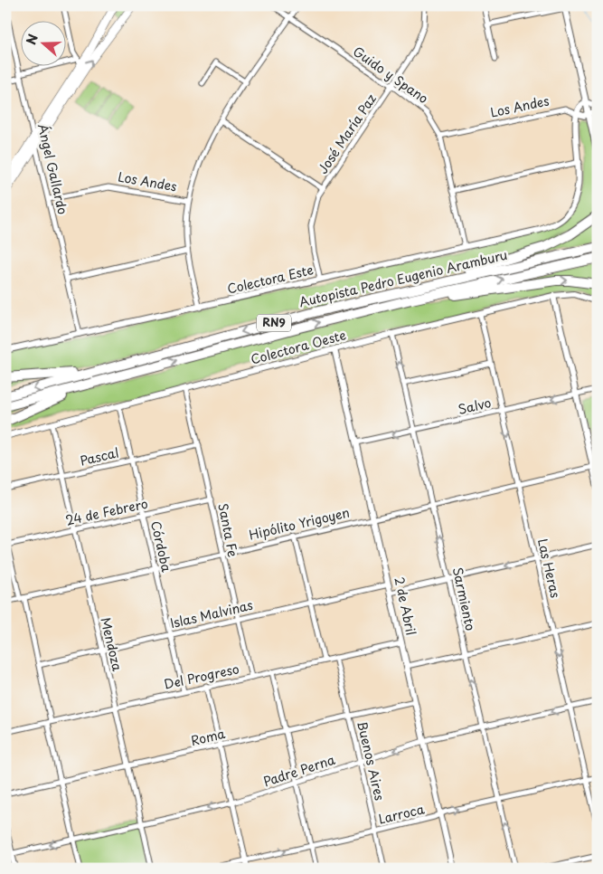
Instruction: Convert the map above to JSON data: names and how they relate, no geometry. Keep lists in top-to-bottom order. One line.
{"streets":{"highway":["Autopista Pedro Eugenio Aramburu","RN9"],"street":["Guido y Spano","Los Andes","José María Paz","Ángel Gallardo","Colectora Este","Colectora Oeste","Salvo","Pascal","24 de Febrero","Hipólito Yrigoyen","Santa Fe","Córdoba","Las Heras","Sarmiento","2 de Abril","Islas Malvinas","Mendoza","Del Progreso","Roma","Buenos Aires","Padre Perna","Larroca"]},"crossings":[["Guido y Spano","Los Andes"],["Guido y Spano","José María Paz"],["Guido y Spano","Colectora Este"],["Los Andes","Ángel Gallardo"],["Los Andes","Colectora Este"],["José María Paz","Colectora Este"],["Ángel Gallardo","Colectora Este"],["Colectora Oeste","Santa Fe"],["Colectora Oeste","Córdoba"],["Colectora Oeste","Las Heras"],["Colectora Oeste","Sarmiento"],["Colectora Oeste","2 de Abril"],["Colectora Oeste","Mendoza"],["Salvo","Las Heras"],["Salvo","Sarmiento"],["Salvo","2 de Abril"],["Pascal","Santa Fe"],["Pascal","Córdoba"],["Pascal","Mendoza"],["24 de Febrero","Santa Fe"],["24 de Febrero","Córdoba"],["24 de Febrero","Mendoza"],["Hipólito Yrigoyen","Santa Fe"],["Hipólito Yrigoyen","Córdoba"],["Hipólito Yrigoyen","Las Heras"],["Hipólito Yrigoyen","Sarmiento"],["Hipólito Yrigoyen","2 de Abril"],["Hipólito Yrigoyen","Mendoza"],["Santa Fe","Islas Malvinas"],["Santa Fe","Del Progreso"],["Córdoba","Islas Malvinas"],["Córdoba","Del Progreso"],["Las Heras","Padre Perna"],["Las Heras","Larroca"],["Sarmiento","Padre Perna"],["Sarmiento","Larroca"],["2 de Abril","Islas Malvinas"],["2 de Abril","Del Progreso"],["2 de Abril","Roma"],["2 de Abril","Padre Perna"],["2 de Abril","Larroca"],["Islas Malvinas","Mendoza"],["Mendoza","Del Progreso"],["Mendoza","Roma"],["Mendoza","Padre Perna"],["Del Progreso","Buenos Aires"],["Roma","Buenos Aires"],["Buenos Aires","Padre Perna"],["Buenos Aires","Larroca"]],"one_way":["Salvo","Sarmiento","Padre Perna"],"north":"left"}
